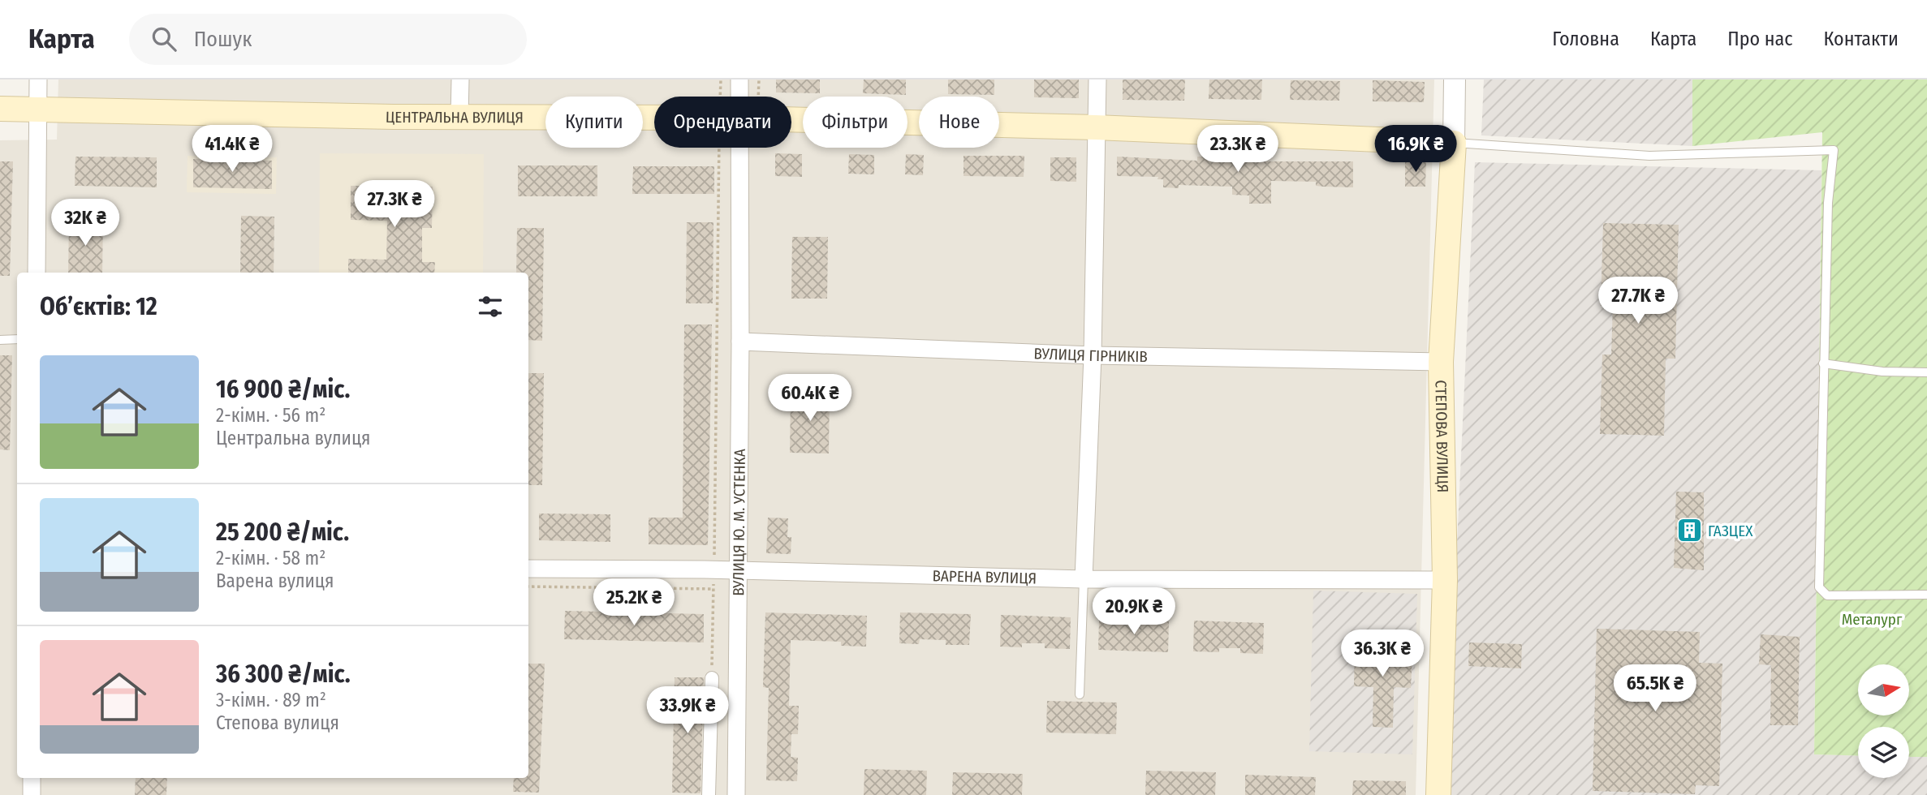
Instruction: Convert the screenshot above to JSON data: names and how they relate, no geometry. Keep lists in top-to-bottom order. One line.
{"streets":{"main road":["ЦЕНТРАЛЬНА ВУЛИЦЯ","СТЕПОВА ВУЛИЦЯ"],"street":["ВУЛИЦЯ ГІРНИКІВ","ВУЛИЦЯ Ю. М. УСТЕНКА","ВАРЕНА ВУЛИЦЯ"]},"crossings":[["ЦЕНТРАЛЬНА ВУЛИЦЯ","СТЕПОВА ВУЛИЦЯ"],["ВУЛИЦЯ ГІРНИКІВ","СТЕПОВА ВУЛИЦЯ"],["ВУЛИЦЯ ГІРНИКІВ","ВУЛИЦЯ Ю. М. УСТЕНКА"],["СТЕПОВА ВУЛИЦЯ","ВАРЕНА ВУЛИЦЯ"],["ВУЛИЦЯ Ю. М. УСТЕНКА","ВАРЕНА ВУЛИЦЯ"]],"parks":["Металург"],"places":{"building":["ГАЗЦЕХ"]},"north":"right","page":{"header":"Карта","search":"Пошук","nav":["Головна","Карта","Про нас","Контакти"],"chip":["Купити","Орендувати","Фільтри","Нове"],"price":["41.4K ₴","23.3K ₴","16.9K ₴","27.3K ₴","32K ₴","27.7K ₴","60.4K ₴","25.2K ₴","20.9K ₴","36.3K ₴","65.5K ₴","33.9K ₴"],"heading":"Об’єктів: 12","list":[{"name":"16 900 ₴/міс.","note":"2-кімн. · 56 m² · Центральна вулиця"},{"name":"25 200 ₴/міс.","note":"2-кімн. · 58 m² · Варена вулиця"},{"name":"36 300 ₴/міс.","note":"3-кімн. · 89 m² · Степова вулиця"}]}}
